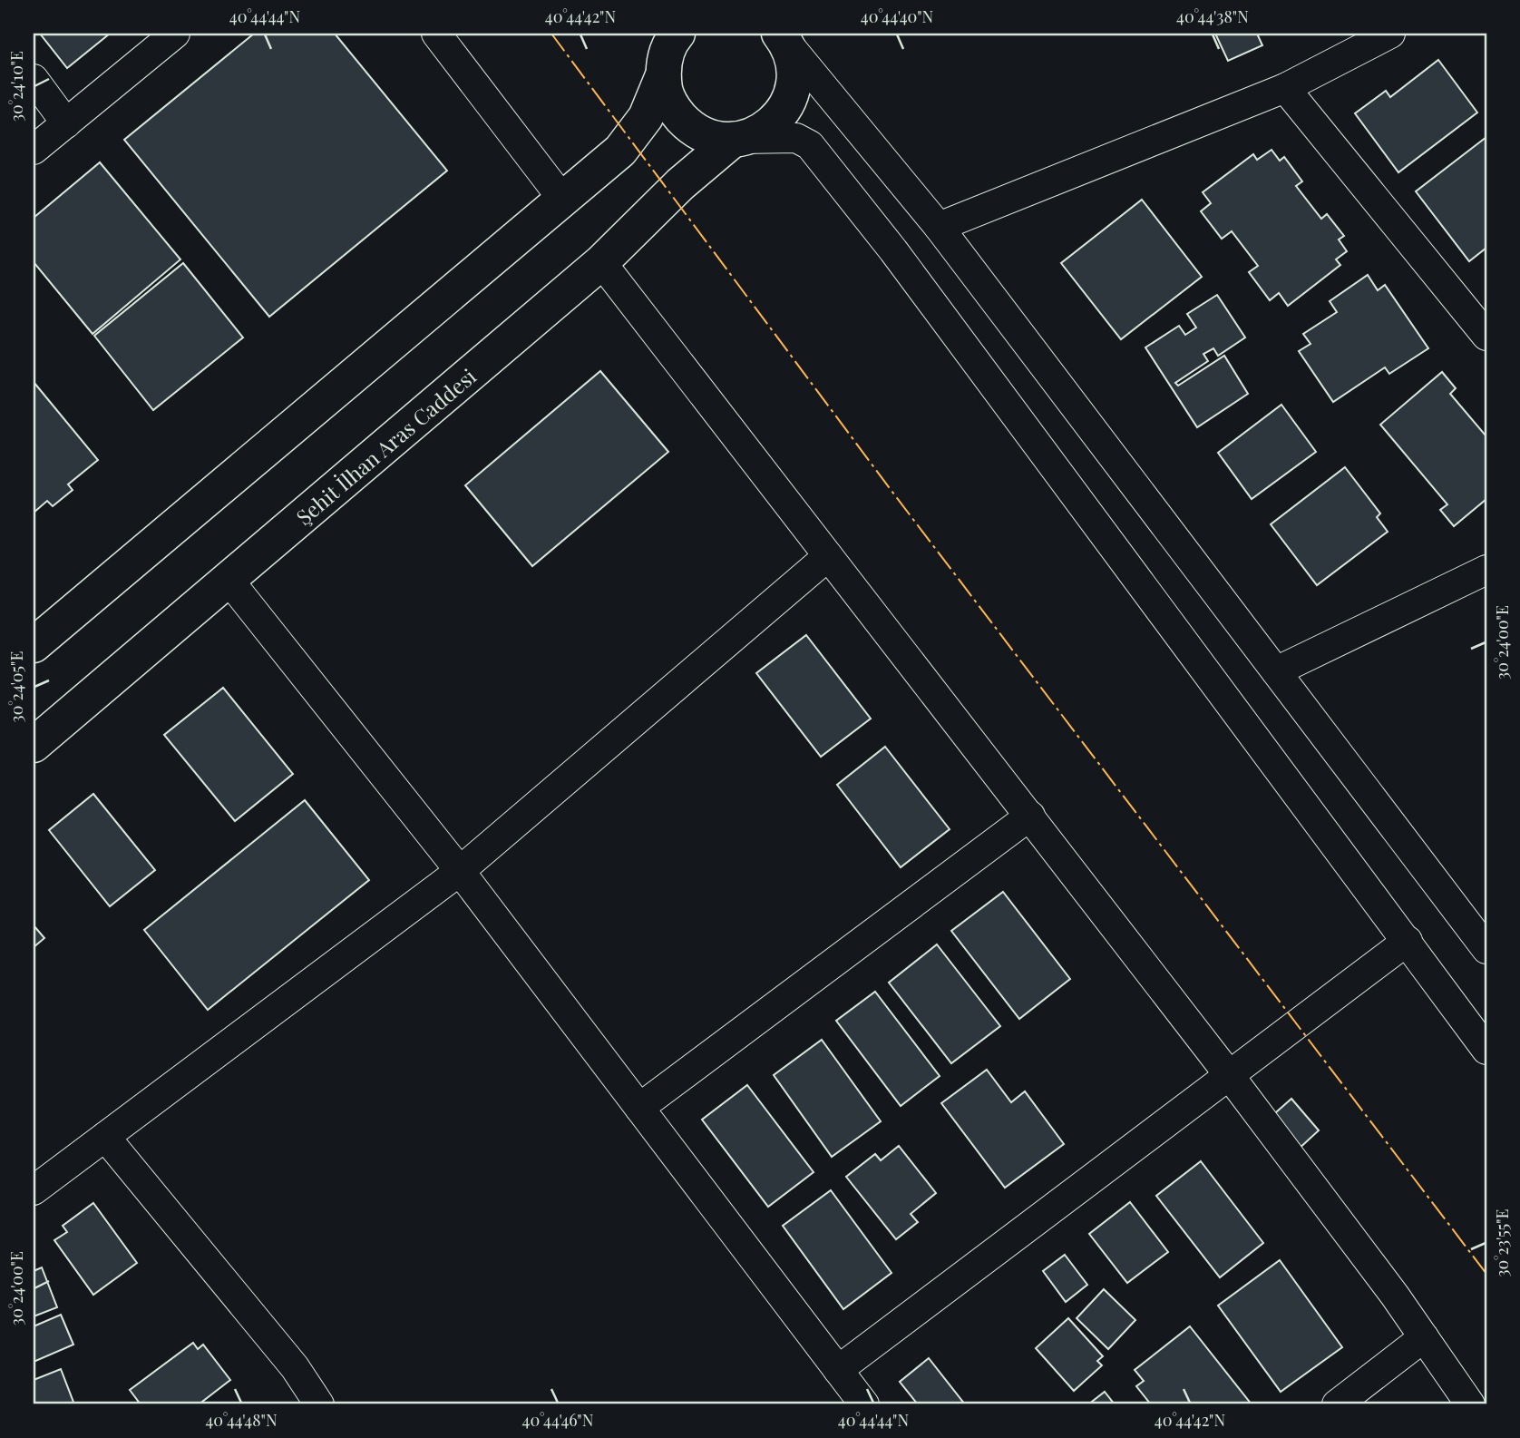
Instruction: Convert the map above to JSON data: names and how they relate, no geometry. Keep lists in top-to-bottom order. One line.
{"streets":{"main road":["Şehit İlhan Aras Caddesi"]},"coordinates":["40°44'44\"N","40°44'42\"N","40°44'40\"N","40°44'38\"N","30°24'10\"E","30°24'00\"E","30°24'05\"E","30°23'55\"E","40°44'48\"N","40°44'46\"N"]}
